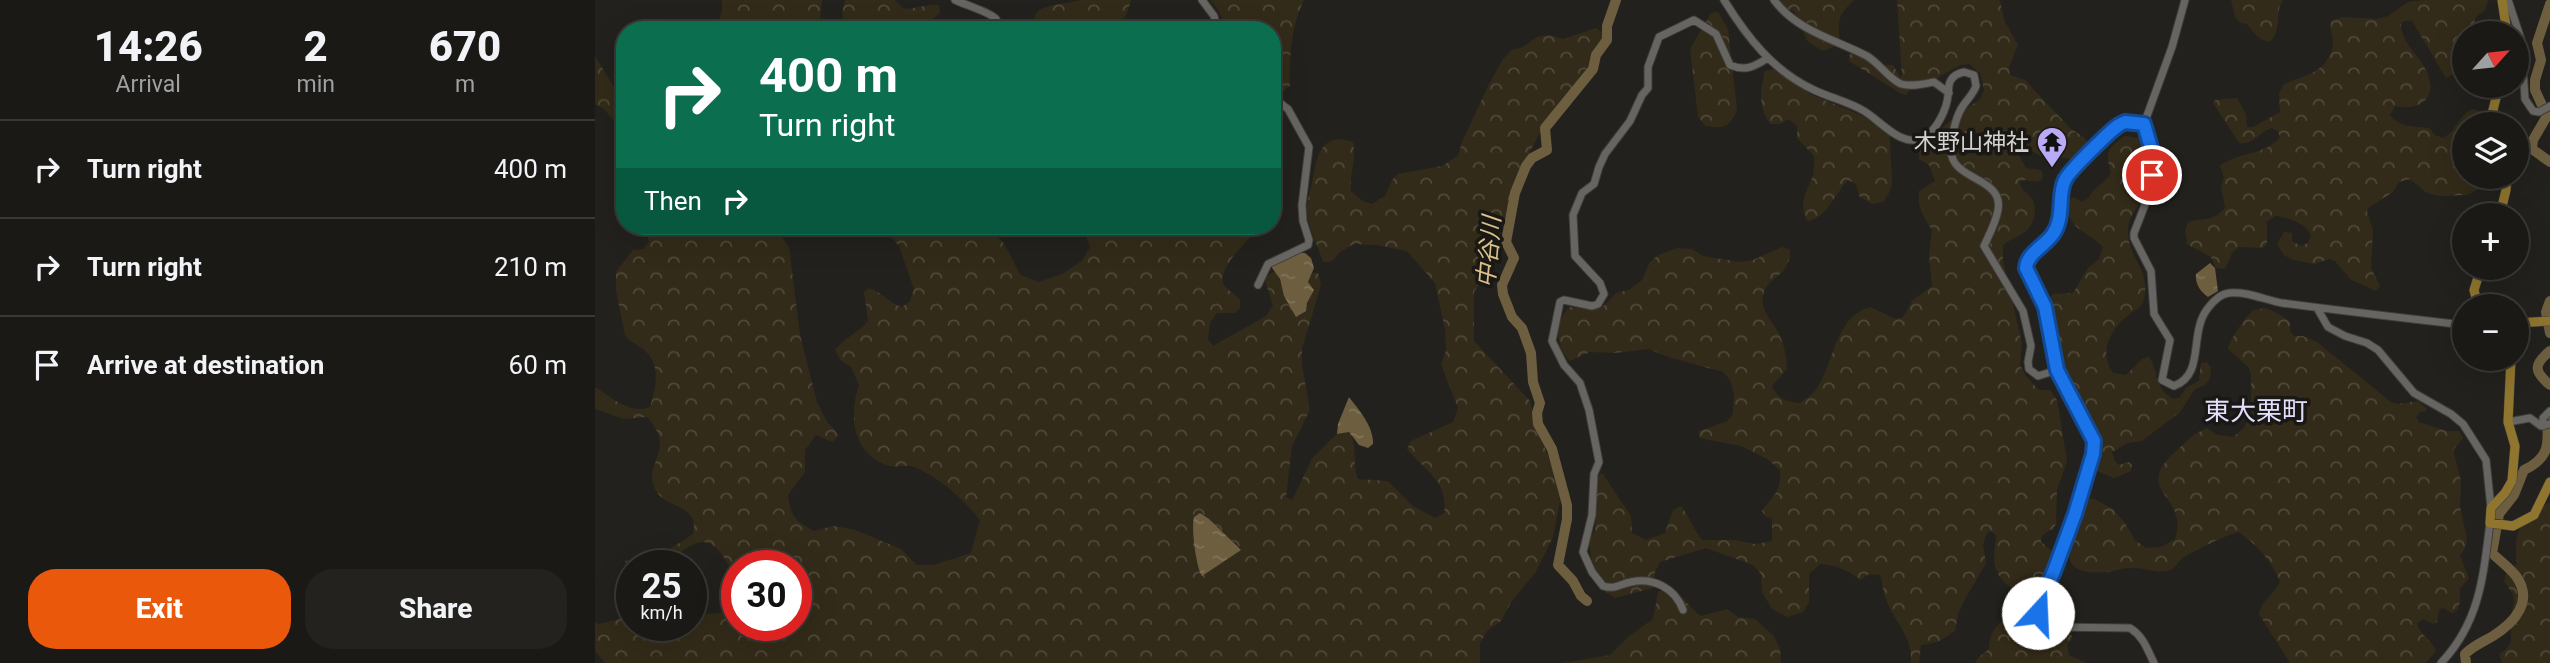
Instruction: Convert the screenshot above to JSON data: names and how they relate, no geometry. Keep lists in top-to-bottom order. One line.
{"districts":["東大栗町"],"water":["中谷川"],"places":{"temple":["木野山神社"]},"north":"top right","page":{"eta":["14:26","Arrival","2","min","670","m"],"map_buttons":["+","−"],"turn":["400 m","Turn right"],"list":[{"name":"Turn right","value":"400 m"},{"name":"Turn right","value":"210 m"},{"name":"Arrive at destination","value":"60 m"}],"then":"Then","speed":"25 km/h","limit":"30","buttons":["Exit","Share"]}}
